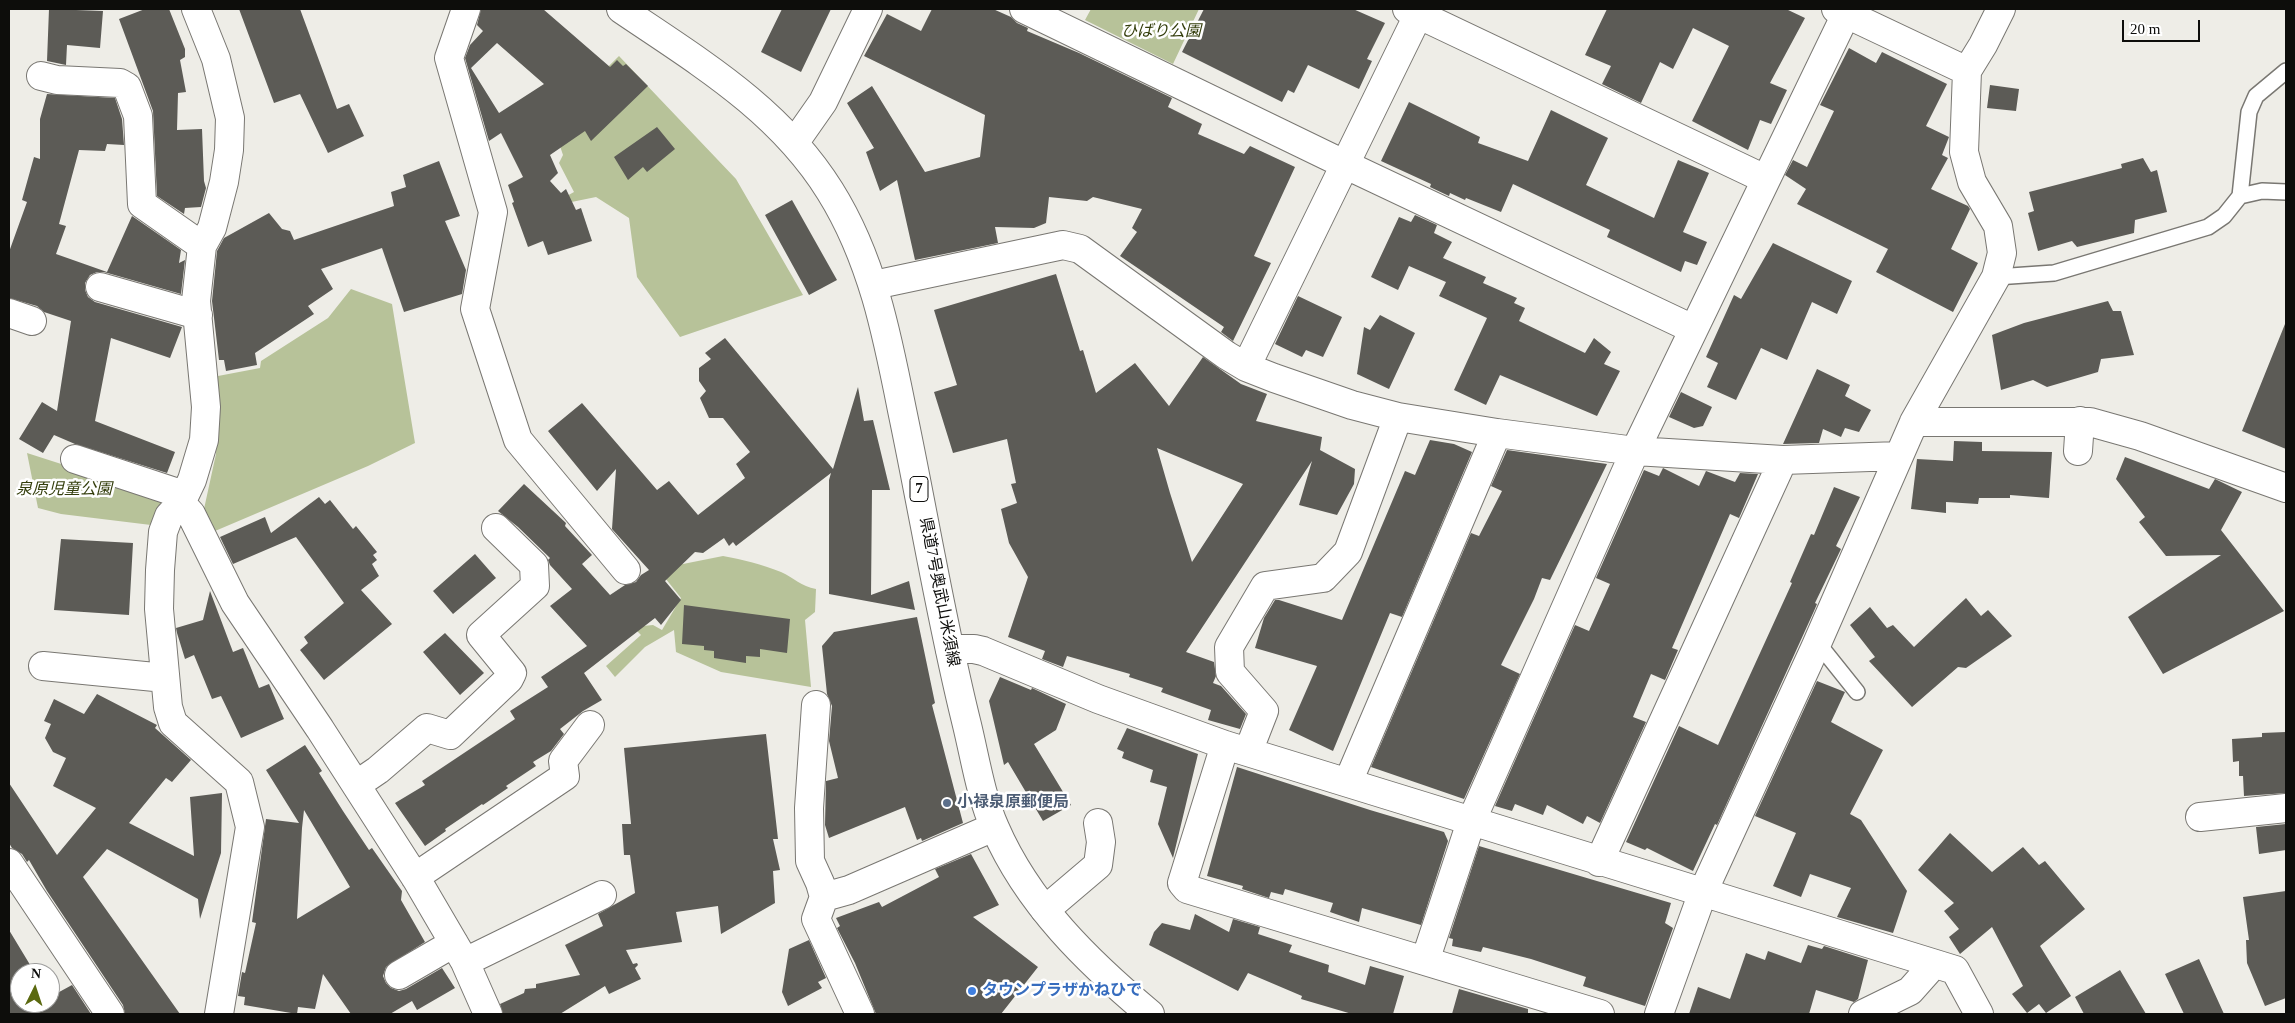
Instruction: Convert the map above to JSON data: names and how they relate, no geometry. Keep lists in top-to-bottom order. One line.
{"streets":{"street":["7","県道7号奥武山米須線"]},"parks":["ひばり公園","泉原児童公園"],"places":["小禄泉原郵便局","タウンプラザかねひで"],"scale_bar":"20 m","north":"top"}
